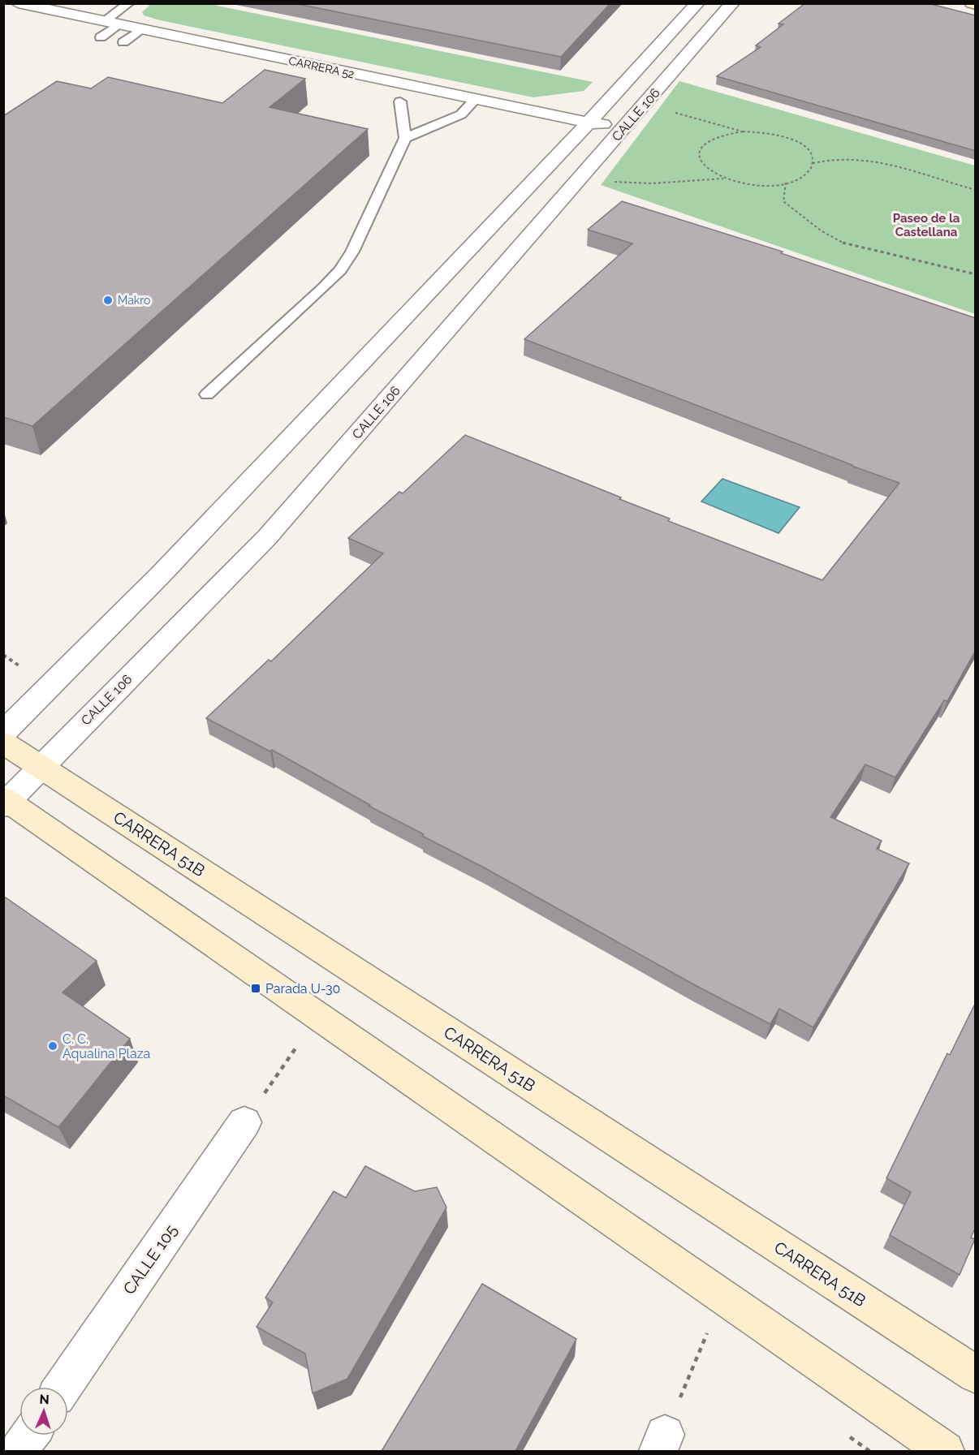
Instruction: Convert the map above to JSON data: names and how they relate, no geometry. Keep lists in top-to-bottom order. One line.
{"streets":{"main road":["CARRERA 51B"],"street":["CARRERA 52","CALLE 106","CALLE 105"]},"crossings":[["CARRERA 52","CALLE 106"],["CALLE 106","CARRERA 51B"]],"districts":["Paseo de la Castellana"],"places":{"other":["Makro","C. C. Aqualina Plaza"],"transit":["Parada U-30"]},"north":"top"}
